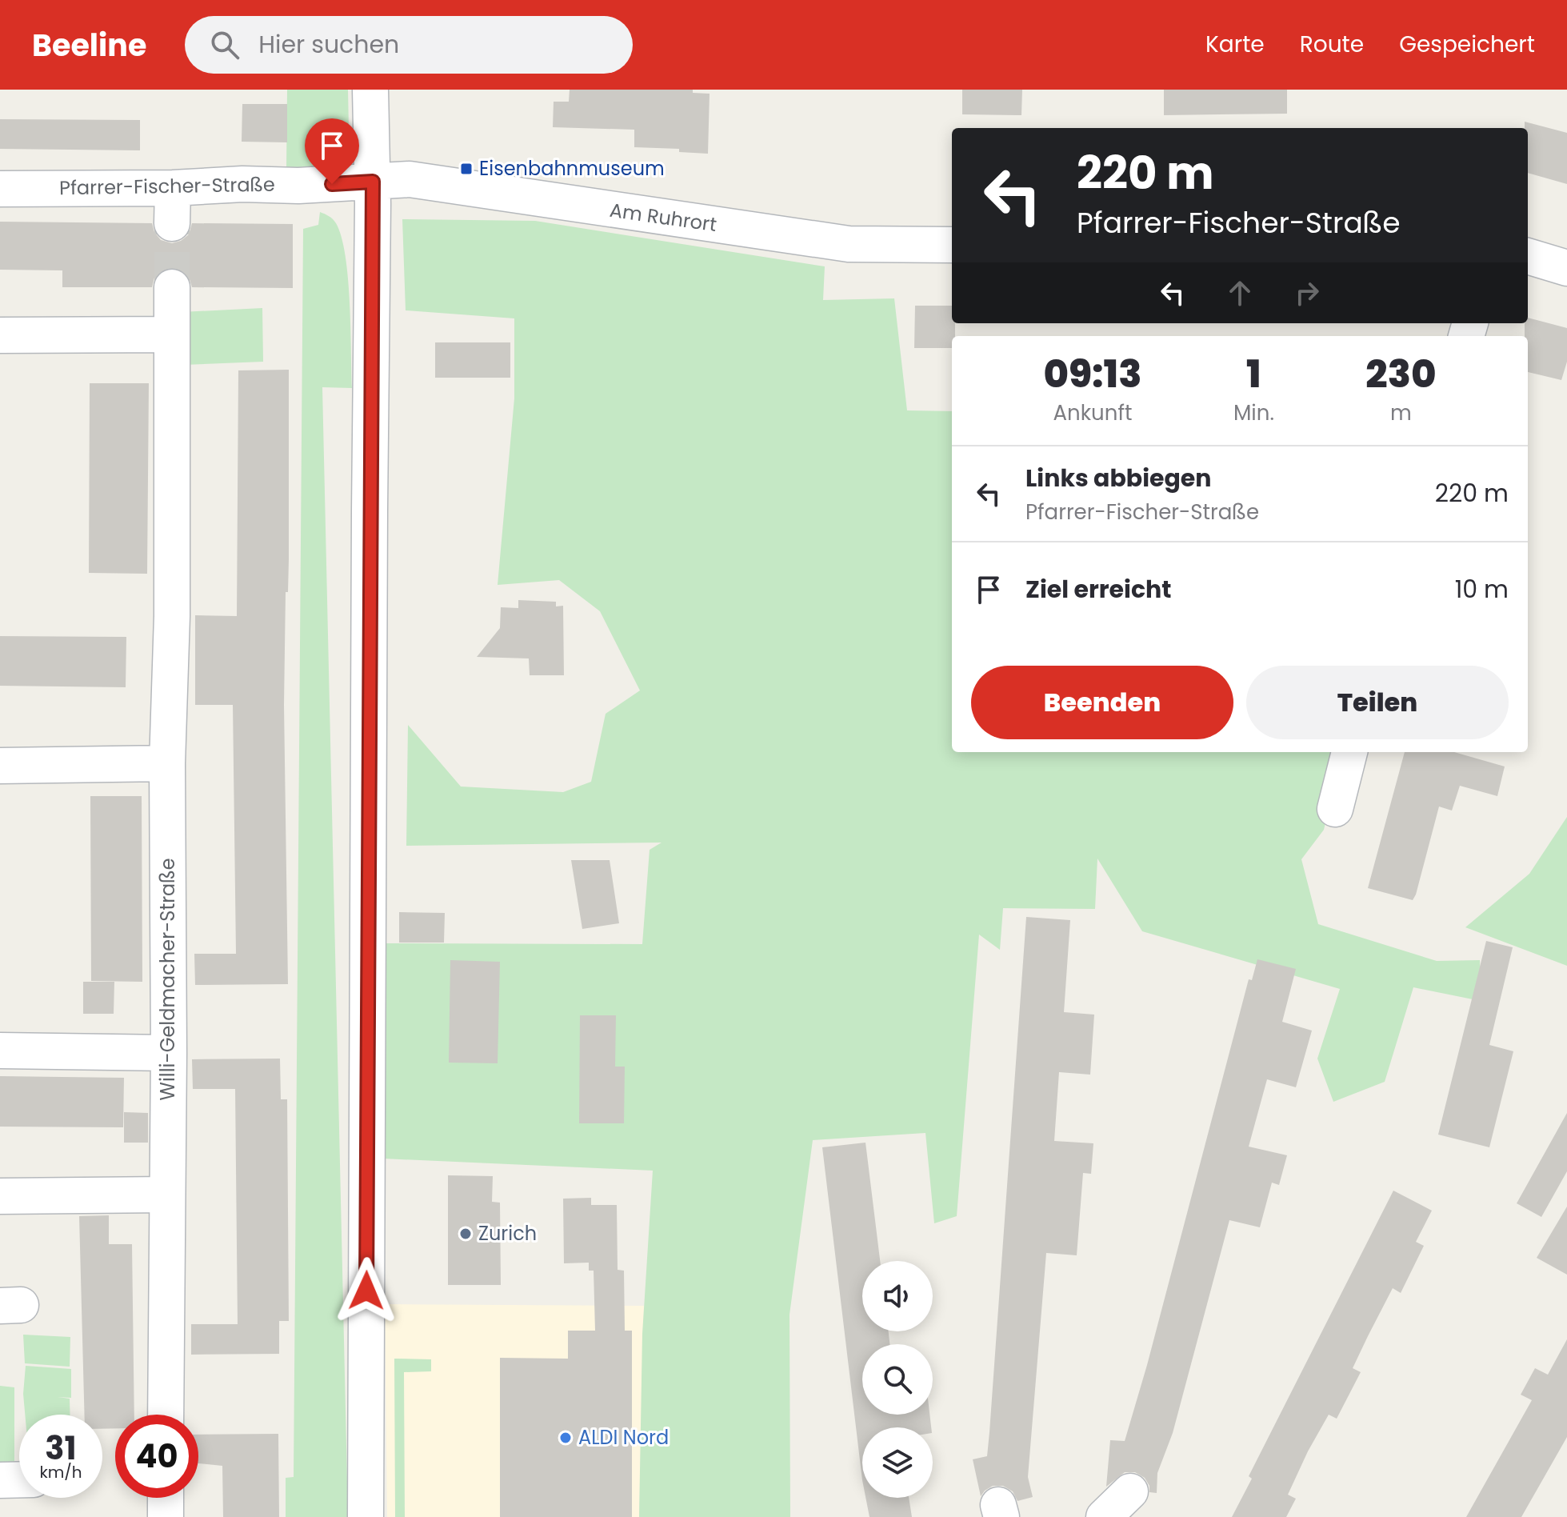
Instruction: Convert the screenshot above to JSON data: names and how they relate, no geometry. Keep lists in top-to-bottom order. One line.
{"streets":{"street":["Pfarrer-Fischer-Straße","Am Ruhrort","Willi-Geldmacher-Straße"]},"crossings":[["Pfarrer-Fischer-Straße","Am Ruhrort"]],"places":{"transit":["Eisenbahnmuseum"],"other":["Zurich","ALDI Nord"]},"page":{"header":"Beeline","search":"Hier suchen","nav":["Karte","Route","Gespeichert"],"turn":["220 m","Pfarrer-Fischer-Straße"],"eta":["09:13","Ankunft","1","Min.","230","m"],"list":[{"name":"Links abbiegen","note":"Pfarrer-Fischer-Straße","value":"220 m"},{"name":"Ziel erreicht","value":"10 m"}],"buttons":["Beenden","Teilen"],"speed":"31 km/h","limit":"40"}}
